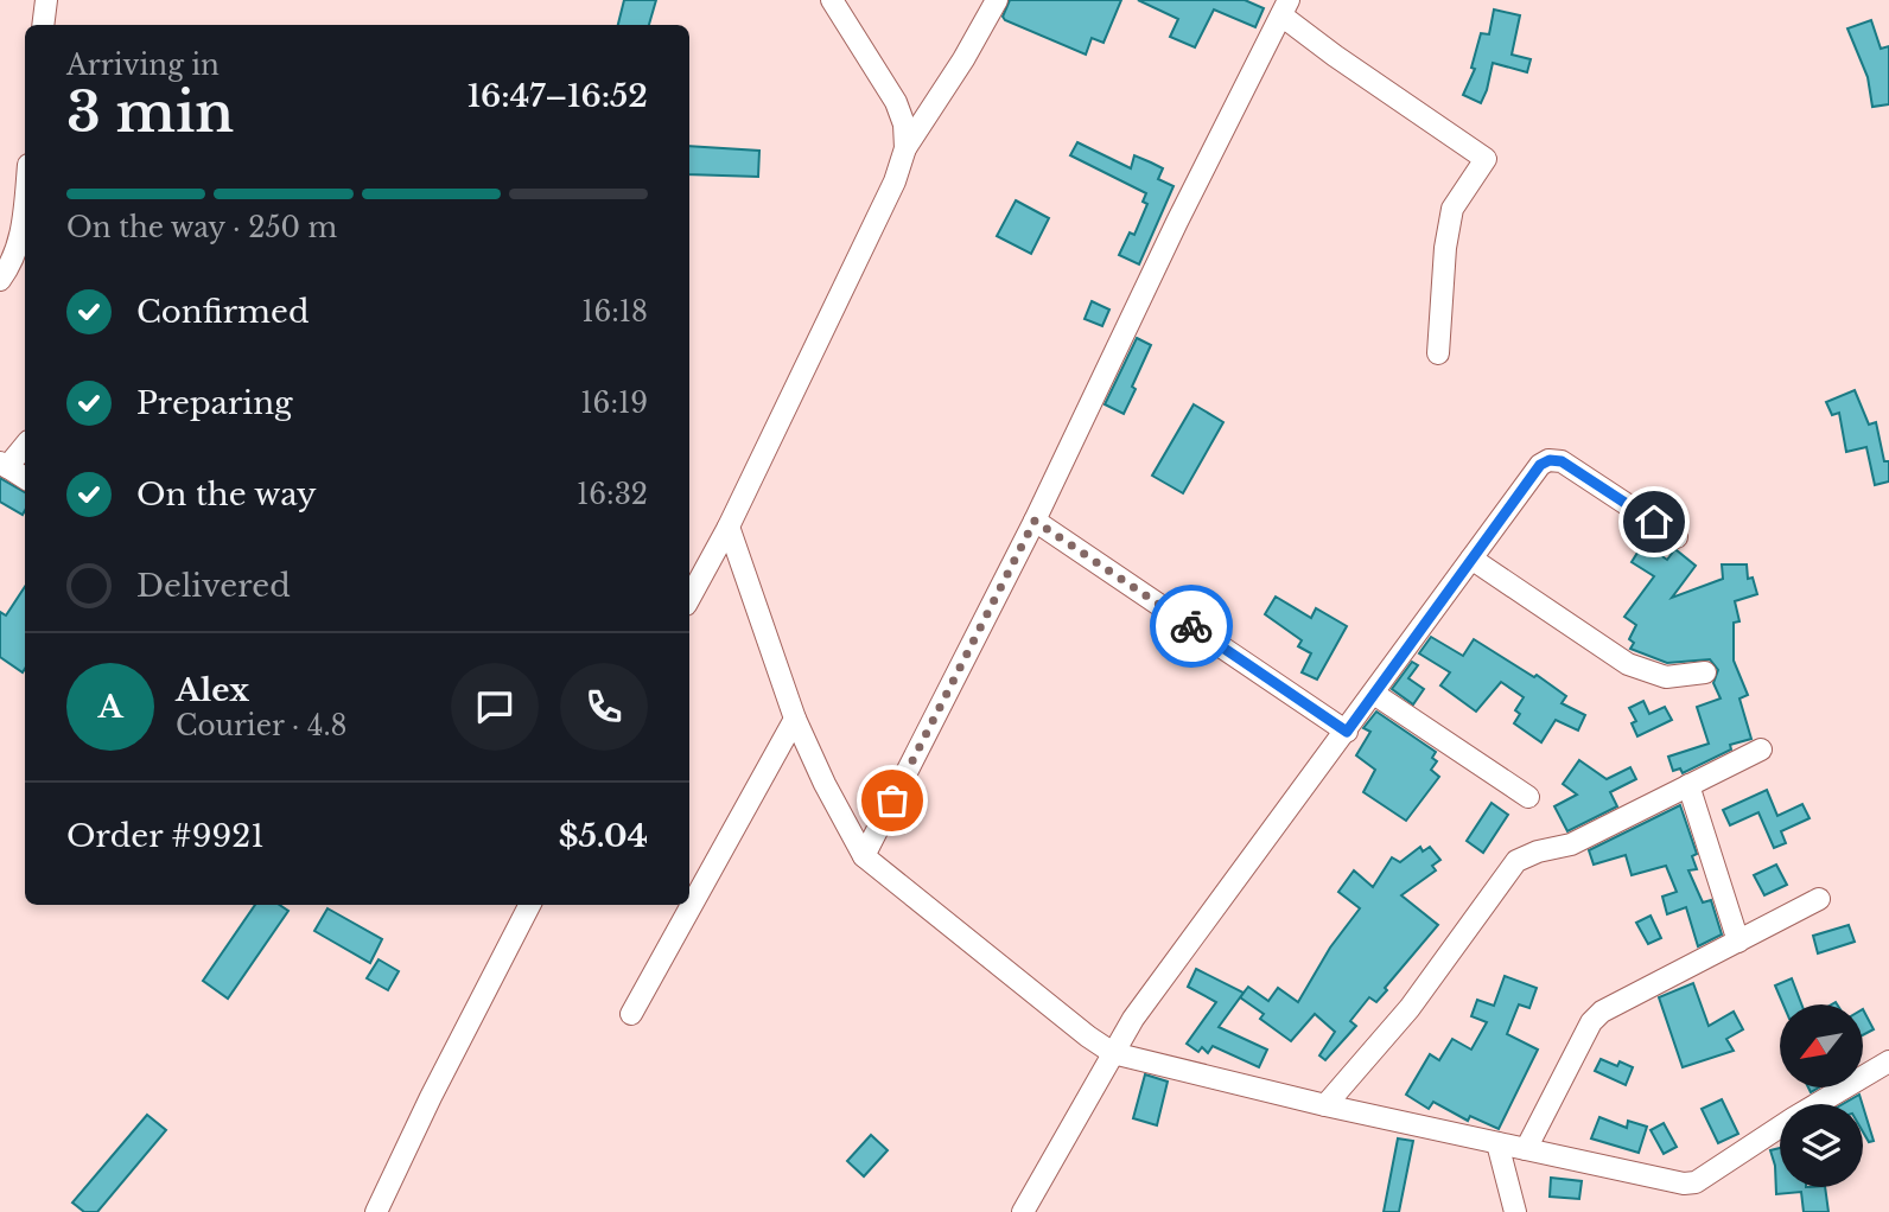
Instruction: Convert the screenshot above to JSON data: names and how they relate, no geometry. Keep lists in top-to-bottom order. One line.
{"north":"bottom left","page":{"heading":["3 min","Arriving in","16:47–16:52"],"panel":["Alex","Courier · 4.8","Order #9921","$5.04"],"bar":"On the way · 250 m","list":[["Confirmed","16:18"],["Preparing","16:19"],["On the way","16:32"],"Delivered"],"round":"A"}}
